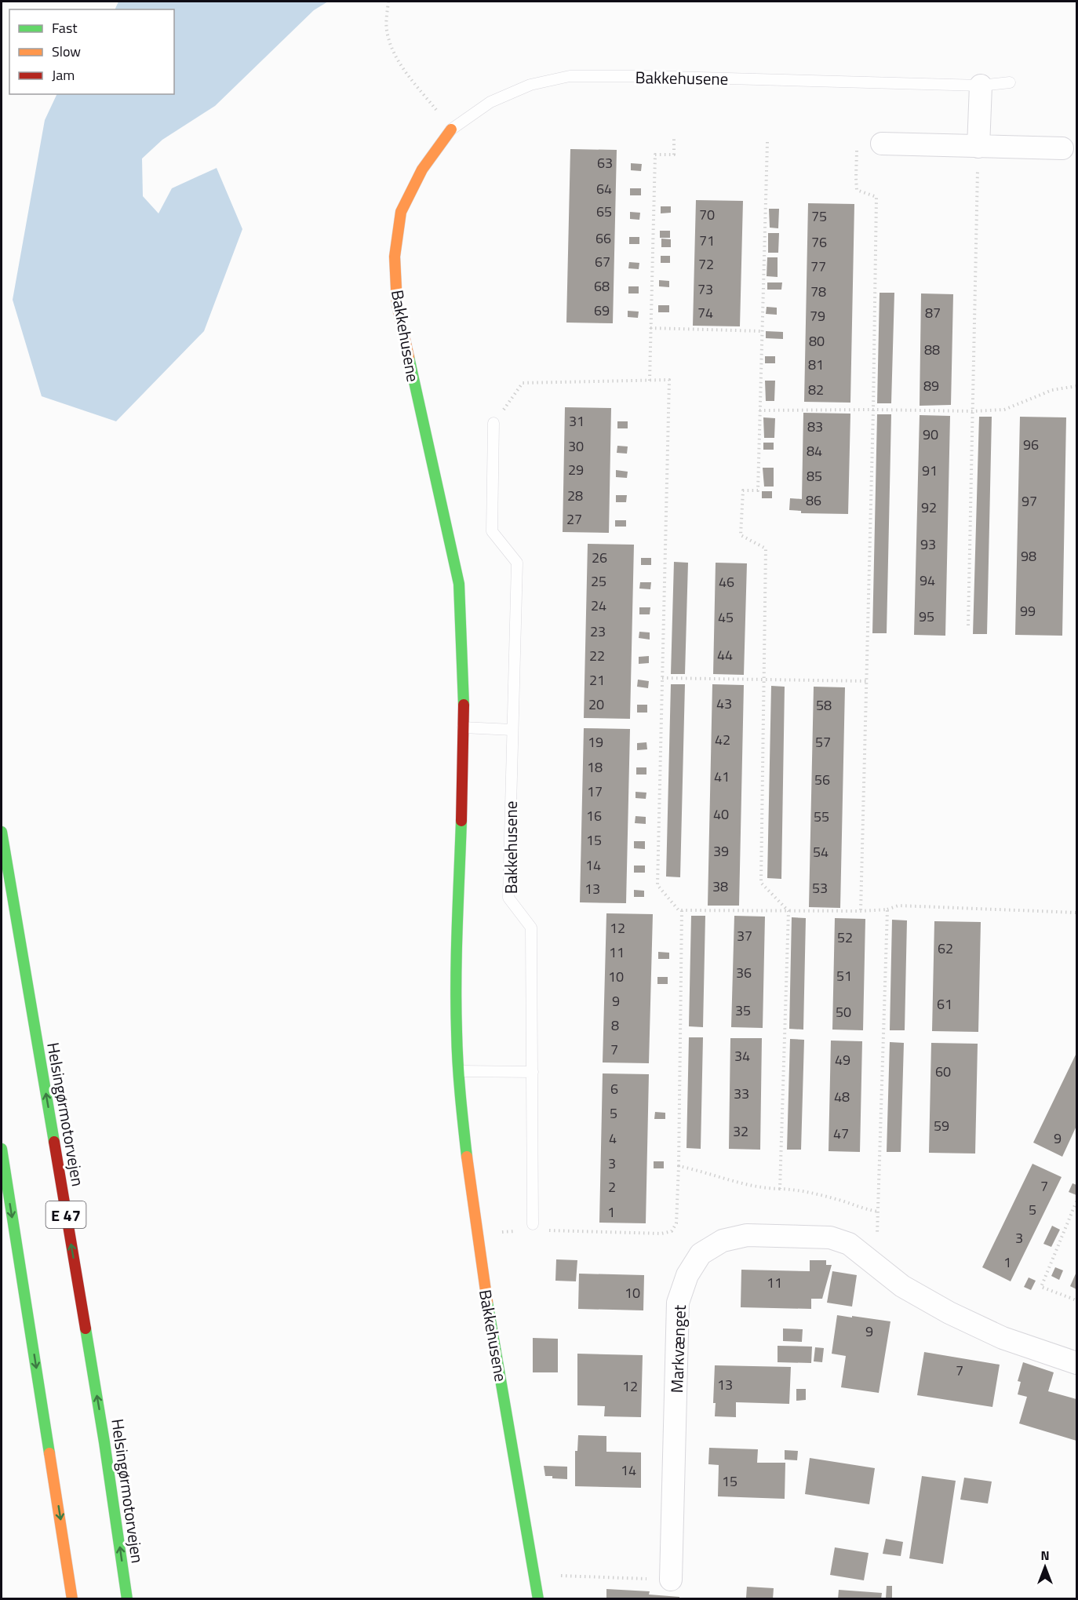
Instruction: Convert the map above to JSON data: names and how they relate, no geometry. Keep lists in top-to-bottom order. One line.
{"streets":{"main road":["Bakkehusene","Helsingørmotorvejen","E 47"],"street":["Markvænget"]},"house_numbers":["63","64","65","70","75","66","71","76","67","72","77","68","73","78","69","74","87","79","80","88","81","89","82","31","83","90","96","30","84","29","91","85","28","86","97","92","27","93","98","26","94","25","46","24","99","95","45","23","44","22","21","43","20","58","42","19","57","18","41","56","17","40","16","55","15","39","54","14","38","53","13","12","37","52","62","11","36","51","10","9","61","35","50","8","7","34","49","60","6","33","48","5","59","32","47","4","9","3","7","2","5","1","3","1","11","10","9","7","13","12","14","15"],"legend":["Fast","Slow","Jam"],"north":"top"}
